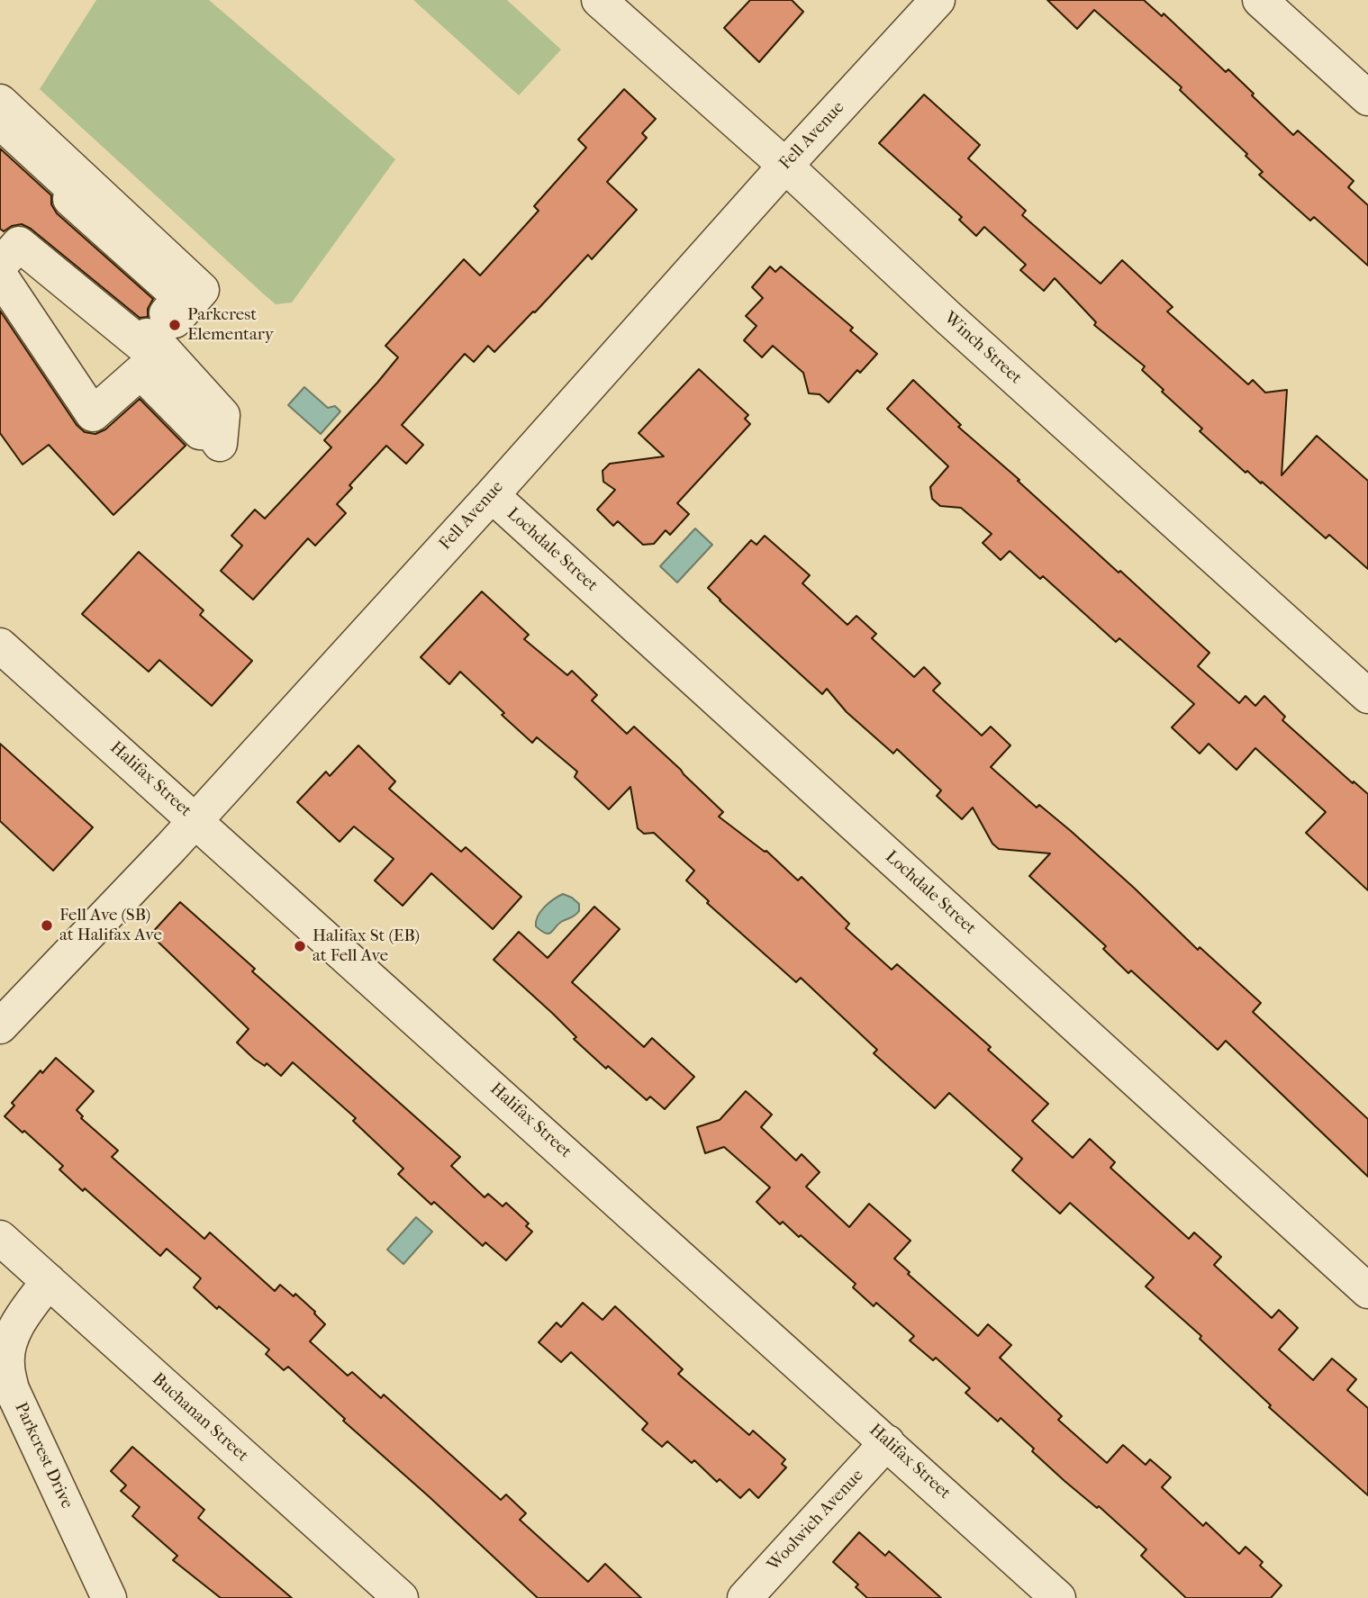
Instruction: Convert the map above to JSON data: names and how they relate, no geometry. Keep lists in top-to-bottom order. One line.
{"streets":{"street":["Fell Avenue","Winch Street","Lochdale Street","Halifax Street","Buchanan Street","Parkcrest Drive","Woolwich Avenue"]},"crossings":[["Fell Avenue","Winch Street"],["Fell Avenue","Lochdale Street"],["Fell Avenue","Halifax Street"],["Halifax Street","Woolwich Avenue"],["Buchanan Street","Parkcrest Drive"]],"places":["Parkcrest Elementary","Fell Ave (SB) at Halifax Ave","Halifax St (EB) at Fell Ave"]}
